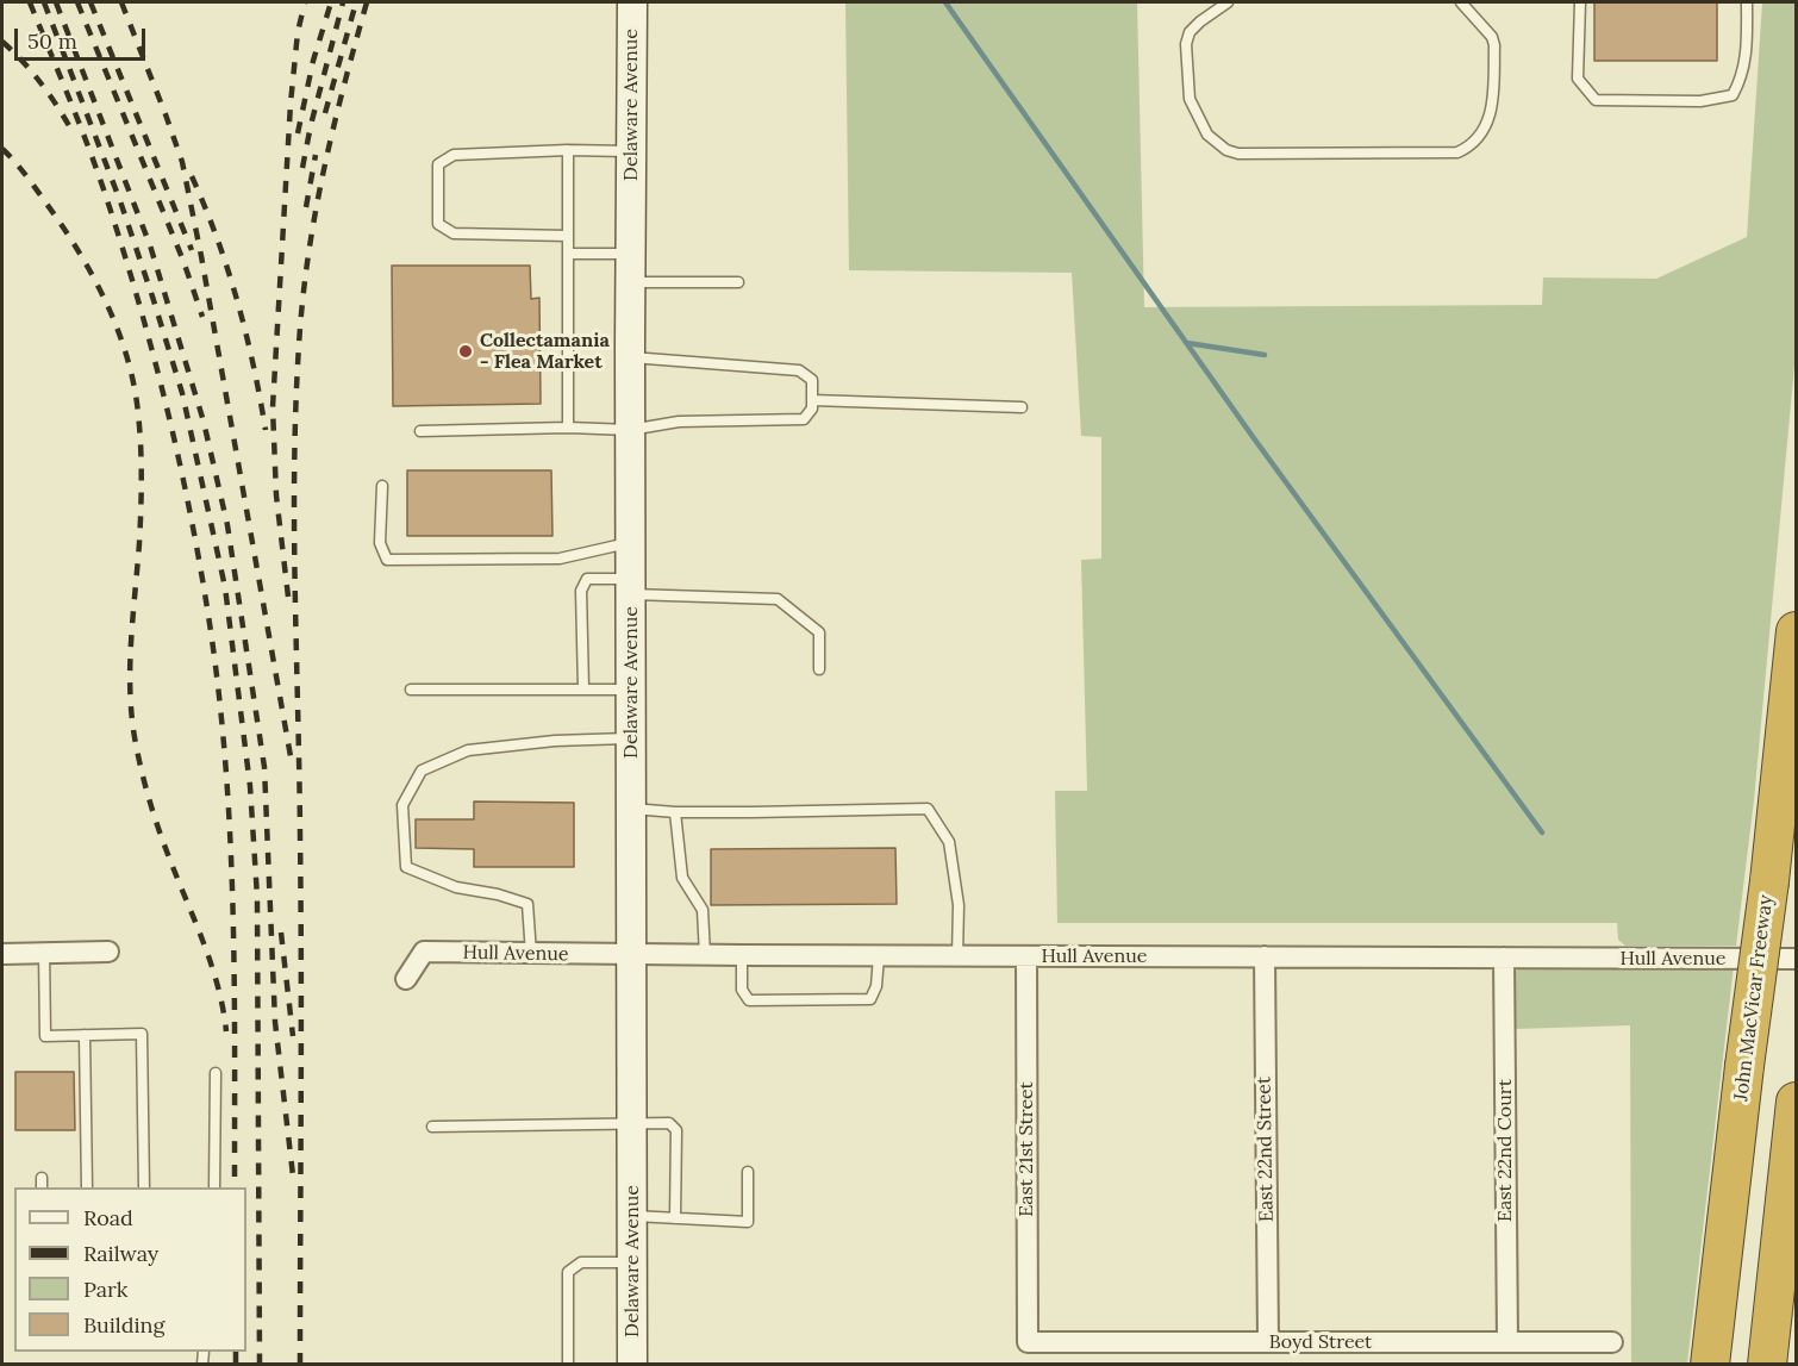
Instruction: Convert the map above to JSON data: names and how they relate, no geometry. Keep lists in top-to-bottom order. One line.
{"streets":{"highway":["John MacVicar Freeway"],"main road":["Delaware Avenue"],"street":["Hull Avenue","East 21st Street","East 22nd Street","East 22nd Court","Boyd Street"]},"crossings":[["Delaware Avenue","Hull Avenue"],["Hull Avenue","East 21st Street"],["Hull Avenue","East 22nd Street"],["Hull Avenue","East 22nd Court"],["East 21st Street","Boyd Street"],["East 22nd Street","Boyd Street"],["East 22nd Court","Boyd Street"]],"places":["Collectamania - Flea Market"],"legend":["Road","Railway","Park","Building"],"scale_bar":"50 m"}
